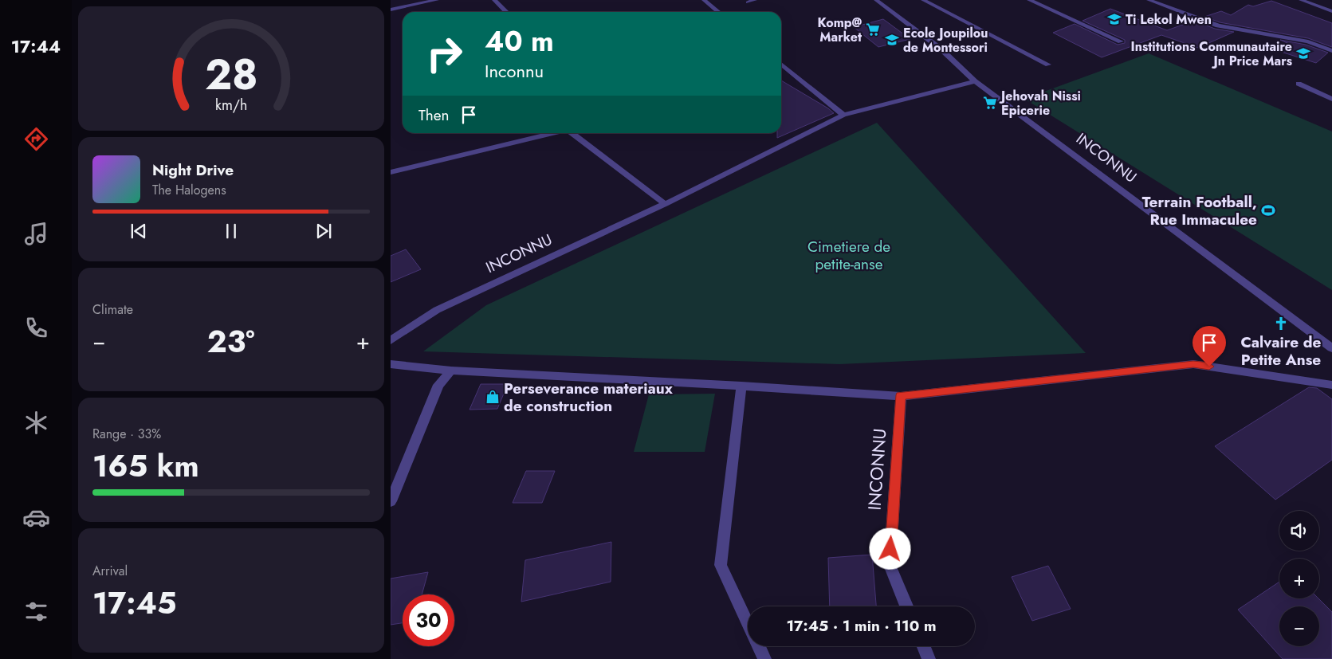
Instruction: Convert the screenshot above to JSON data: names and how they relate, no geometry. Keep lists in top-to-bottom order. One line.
{"streets":{"street":["INCONNU"]},"parks":["Cimetiere de petite-anse"],"places":{"school or university":["Ti Lekol Mwen","Ecole Joupilou de Montessori","Institutions Communautaire Jn Price Mars"],"supermarket":["Komp@ Market","Jehovah Nissi Epicerie"],"sports":["Terrain Football, Rue Immaculee"],"church":["Calvaire de Petite Anse"],"shop":["Perseverance materiaux de construction"]},"page":{"tabs":"17:44","turn":["40 m","Inconnu"],"then":"Then","song":["Night Drive","The Halogens"],"tile":["Climate",["Range · 33%","165 km"],["Arrival","17:45"]],"heat":["−","23°","+"],"map_buttons":["+","−"],"limit":"30","trip":"17:45 · 1 min · 110 m","gauge":["28","km/h"]}}
